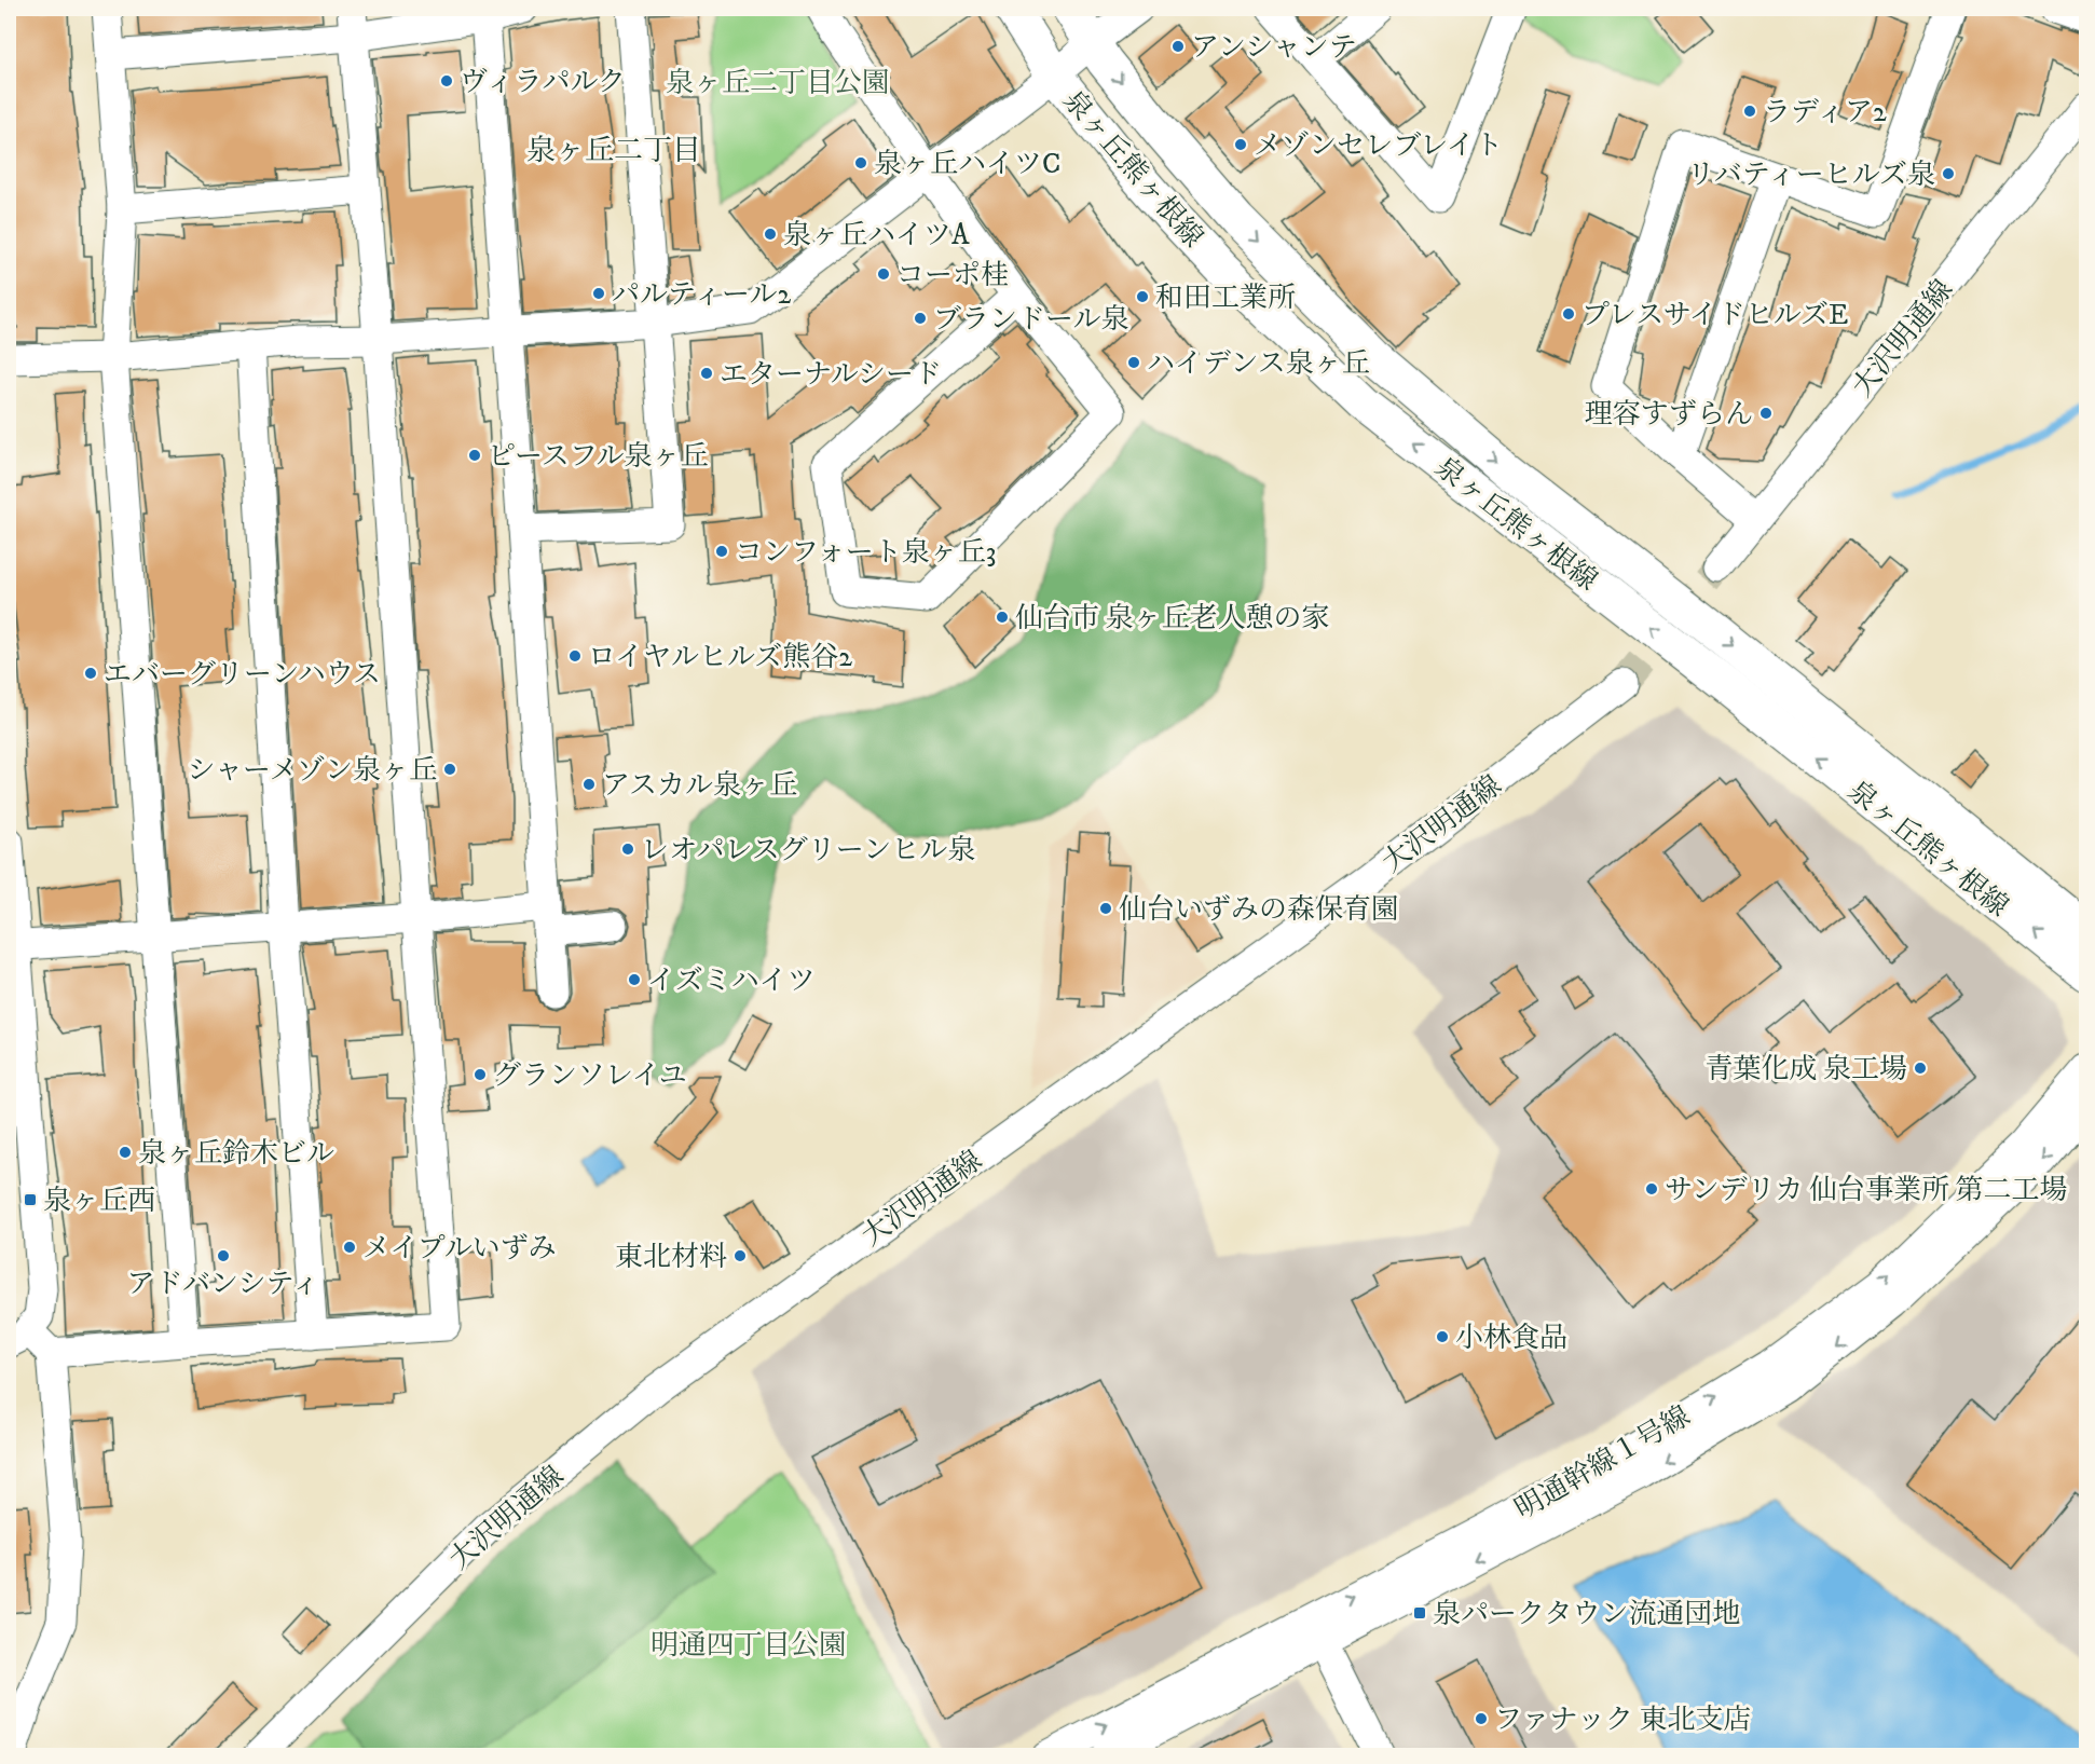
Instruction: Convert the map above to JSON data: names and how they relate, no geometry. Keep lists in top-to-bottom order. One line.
{"streets":{"main road":["泉ヶ丘熊ヶ根線"],"street":["大沢明通線","明通幹線１号線"]},"districts":["泉ヶ丘二丁目"],"parks":["泉ヶ丘二丁目公園","明通四丁目公園"],"places":{"other":["アンシャンテ","ヴィラパルク","ラディア2","メゾンセレブレイト","泉ヶ丘ハイツC","リバティーヒルズ泉","泉ヶ丘ハイツA","コーポ桂","パルティール2","和田工業所","プレスサイドヒルズE","ブランドール泉","ハイデンス泉ヶ丘","エターナルシード","理容すずらん","ピースフル泉ヶ丘","コンフォート泉ヶ丘3","仙台市 泉ヶ丘老人憩の家","ロイヤルヒルズ熊谷2","エバーグリーンハウス","シャーメゾン泉ヶ丘","アスカル泉ヶ丘","レオパレスグリーンヒル泉","仙台いずみの森保育園","イズミハイツ","青葉化成 泉工場","グランソレイユ","泉ヶ丘鈴木ビル","サンデリカ 仙台事業所 第二工場","メイプルいずみ","アドバンシティ","東北材料","小林食品","ファナック 東北支店"],"transit":["泉ヶ丘西","泉パークタウン流通団地"]}}
